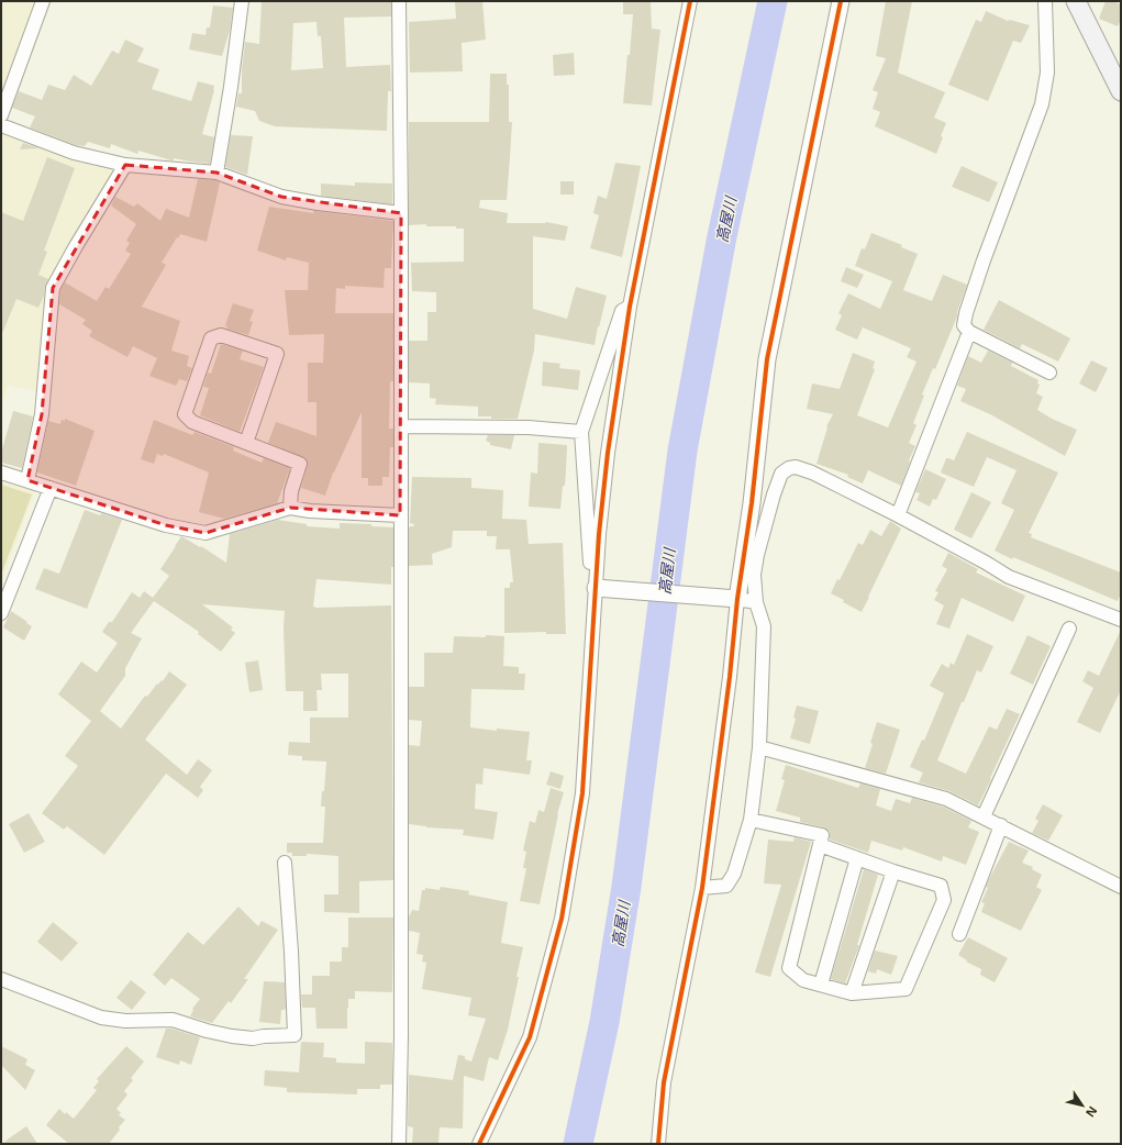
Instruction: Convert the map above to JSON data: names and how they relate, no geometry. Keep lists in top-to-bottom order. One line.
{"water":["高屋川"],"north":"bottom right"}
